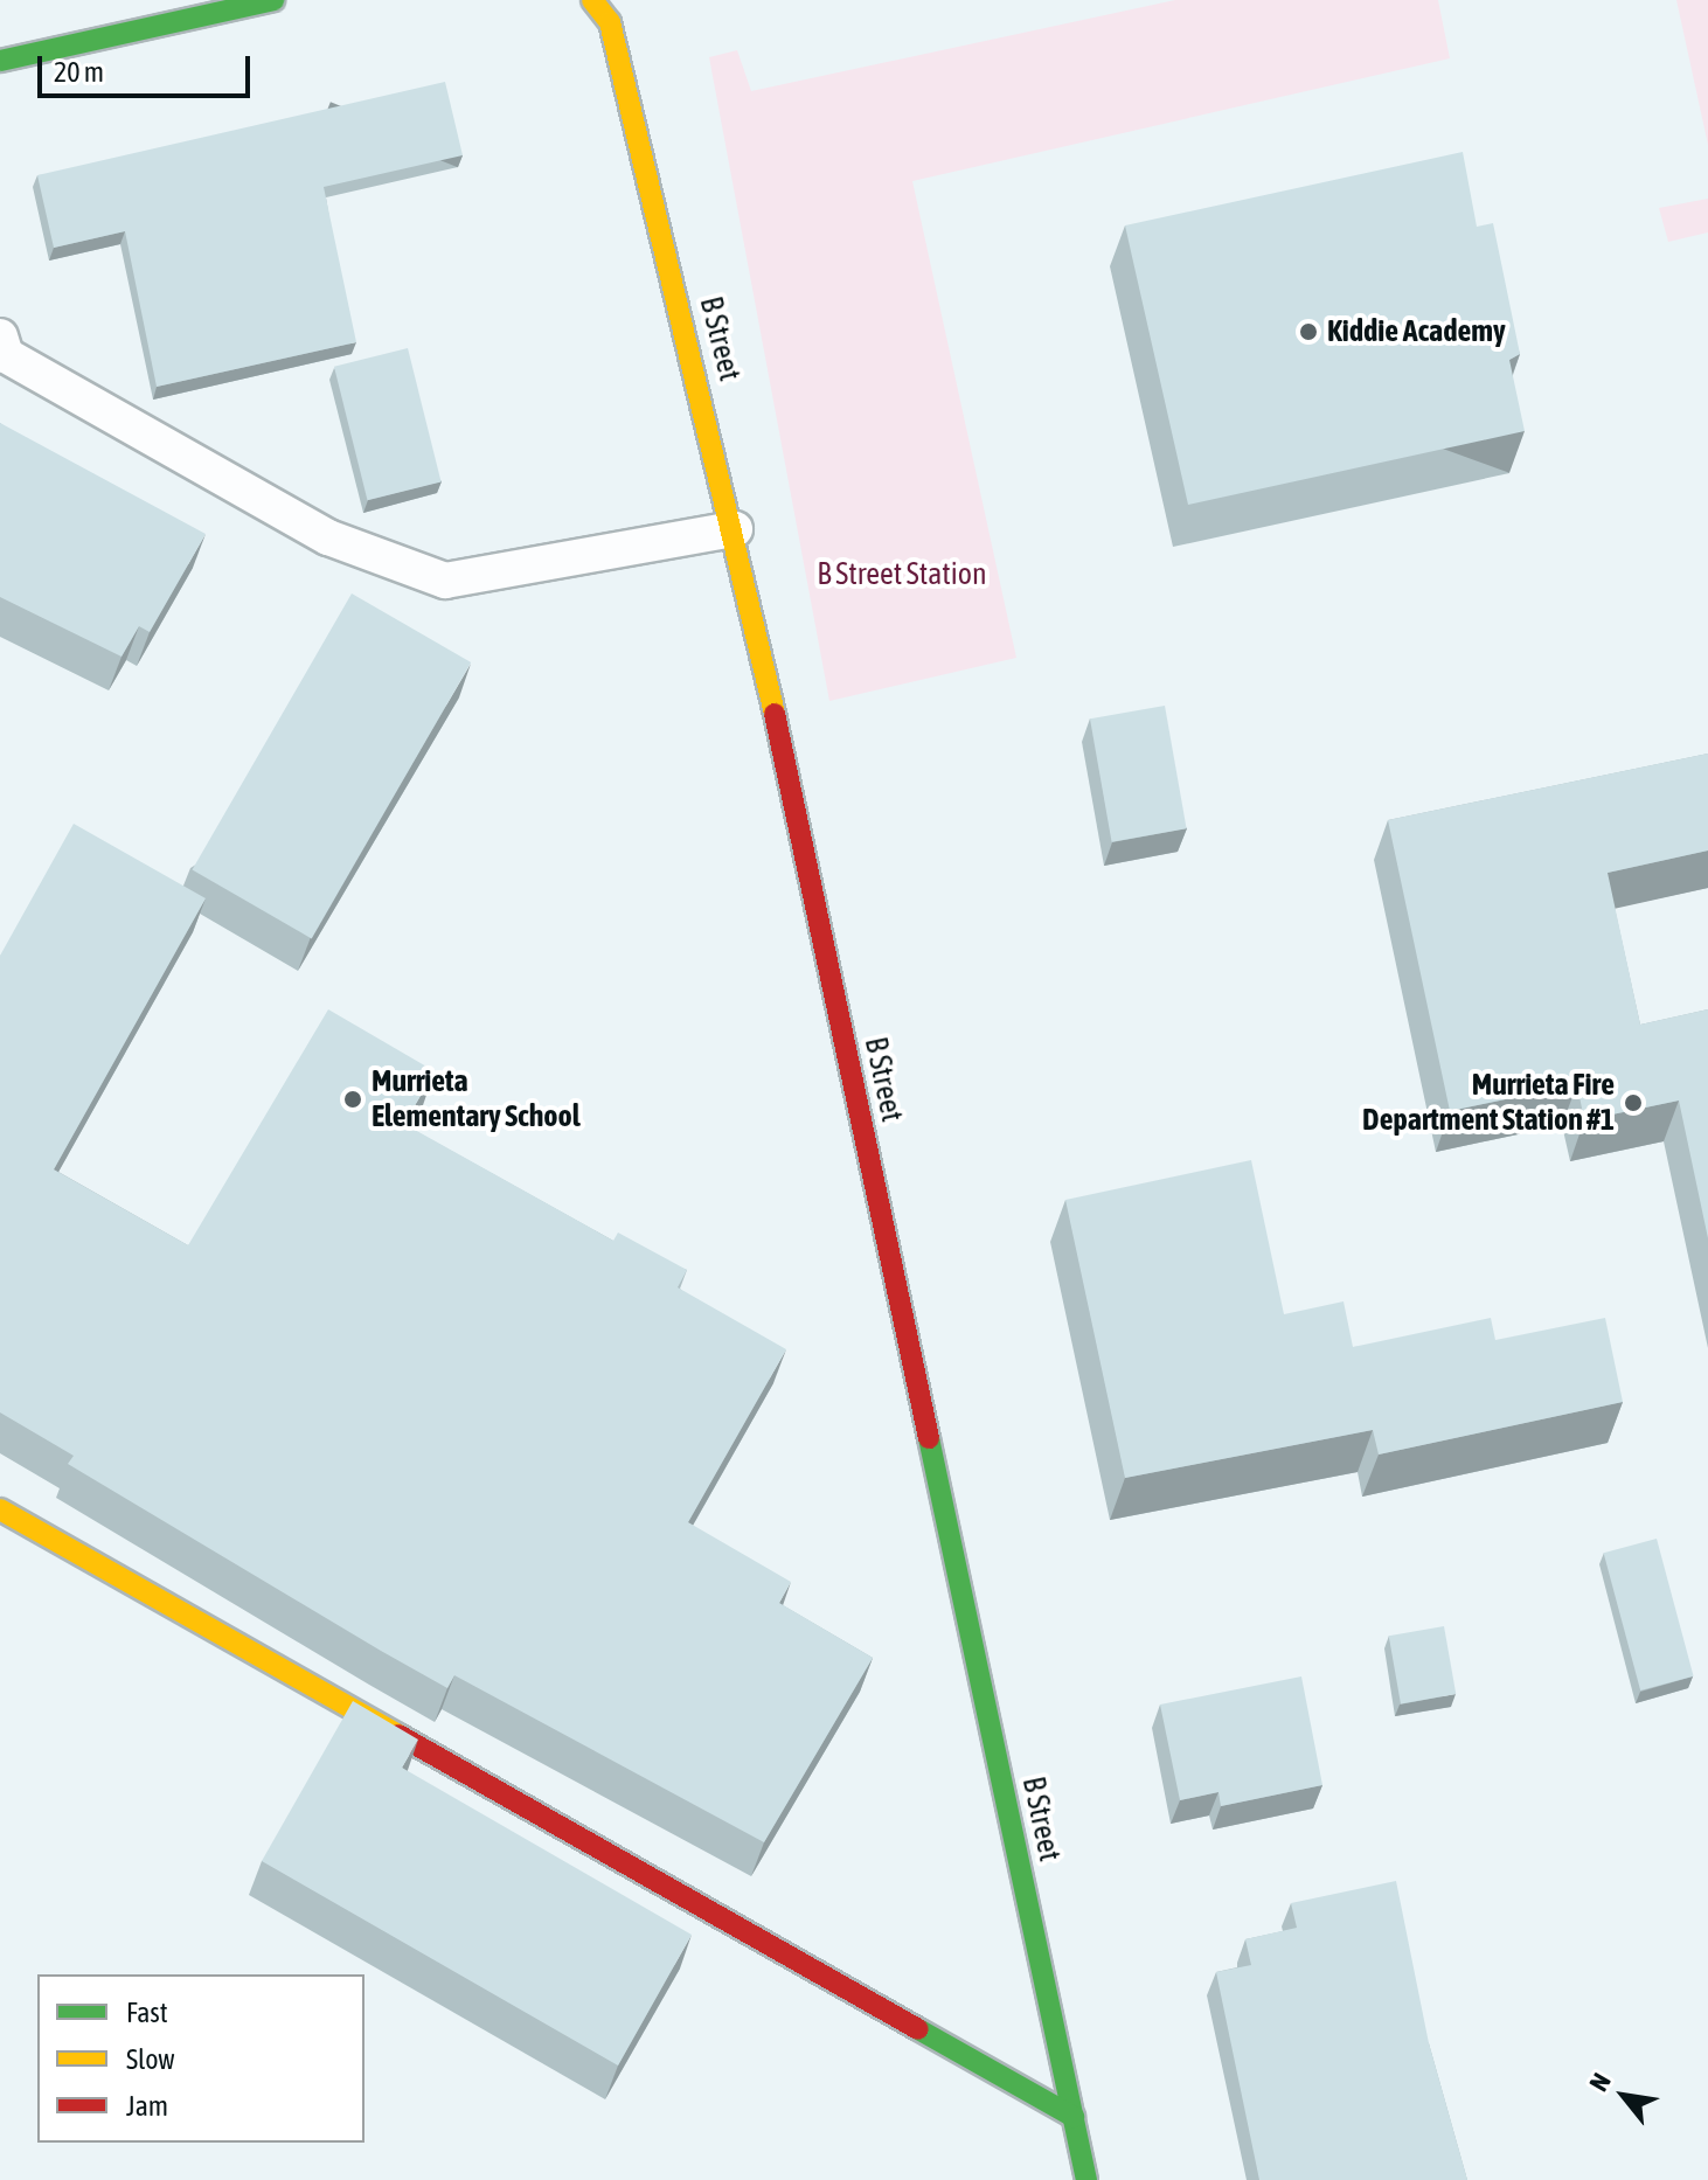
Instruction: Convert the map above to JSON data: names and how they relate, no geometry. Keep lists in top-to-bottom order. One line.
{"streets":{"street":["B Street"]},"parks":["B Street Station"],"places":["Kiddie Academy","Murrieta Elementary School","Murrieta Fire Department Station #1"],"legend":["Fast","Slow","Jam"],"scale_bar":"20 m","north":"top left"}
